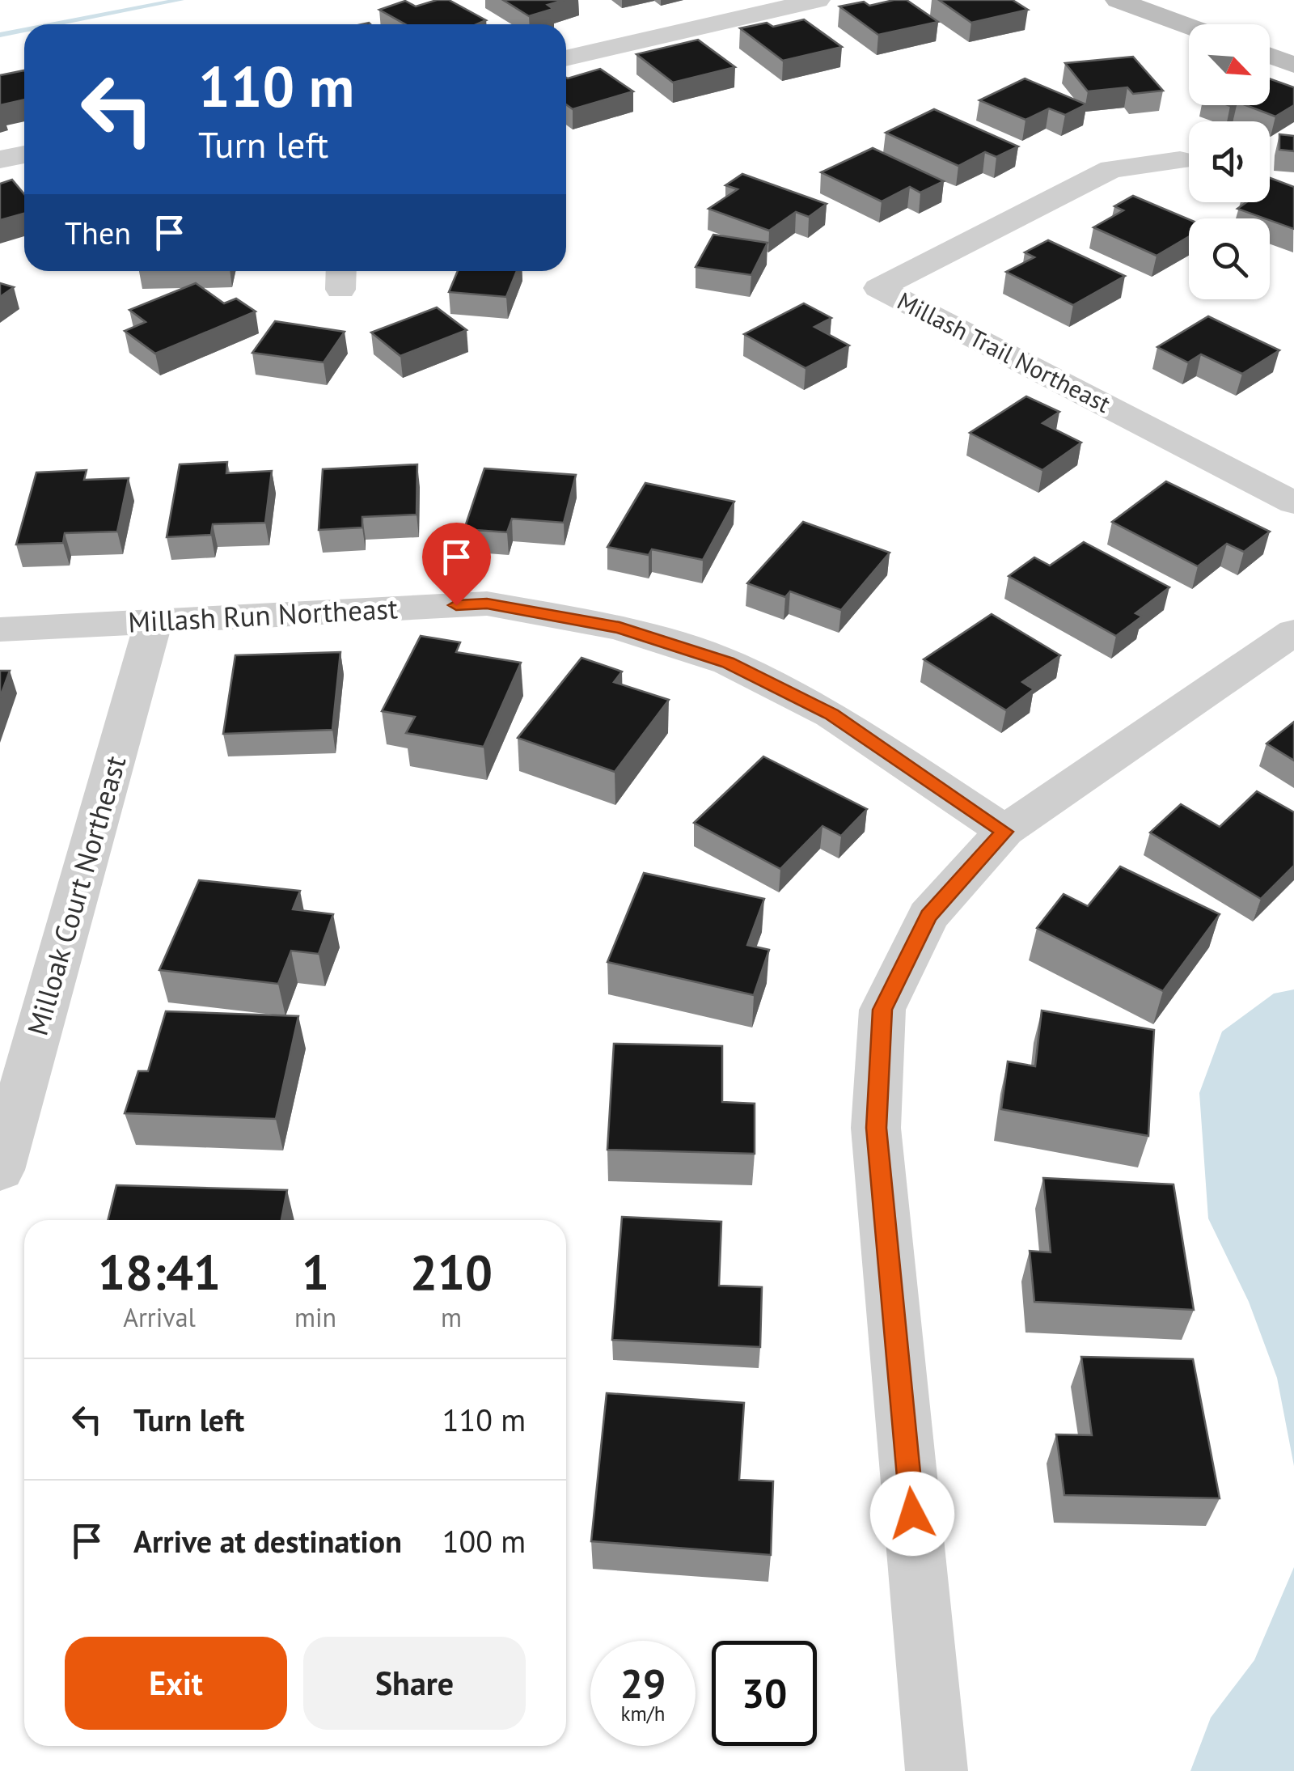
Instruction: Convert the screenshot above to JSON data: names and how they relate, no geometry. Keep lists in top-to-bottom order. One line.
{"streets":{"street":["Millash Trail Northeast","Millash Run Northeast","Milloak Court Northeast"]},"crossings":[["Millash Run Northeast","Milloak Court Northeast"]],"north":"bottom right","page":{"turn":["110 m","Turn left"],"then":"Then","eta":["18:41","Arrival","1","min","210","m"],"list":[{"name":"Turn left","value":"110 m"},{"name":"Arrive at destination","value":"100 m"}],"buttons":["Exit","Share"],"speed":"29 km/h","limit":"30"}}
